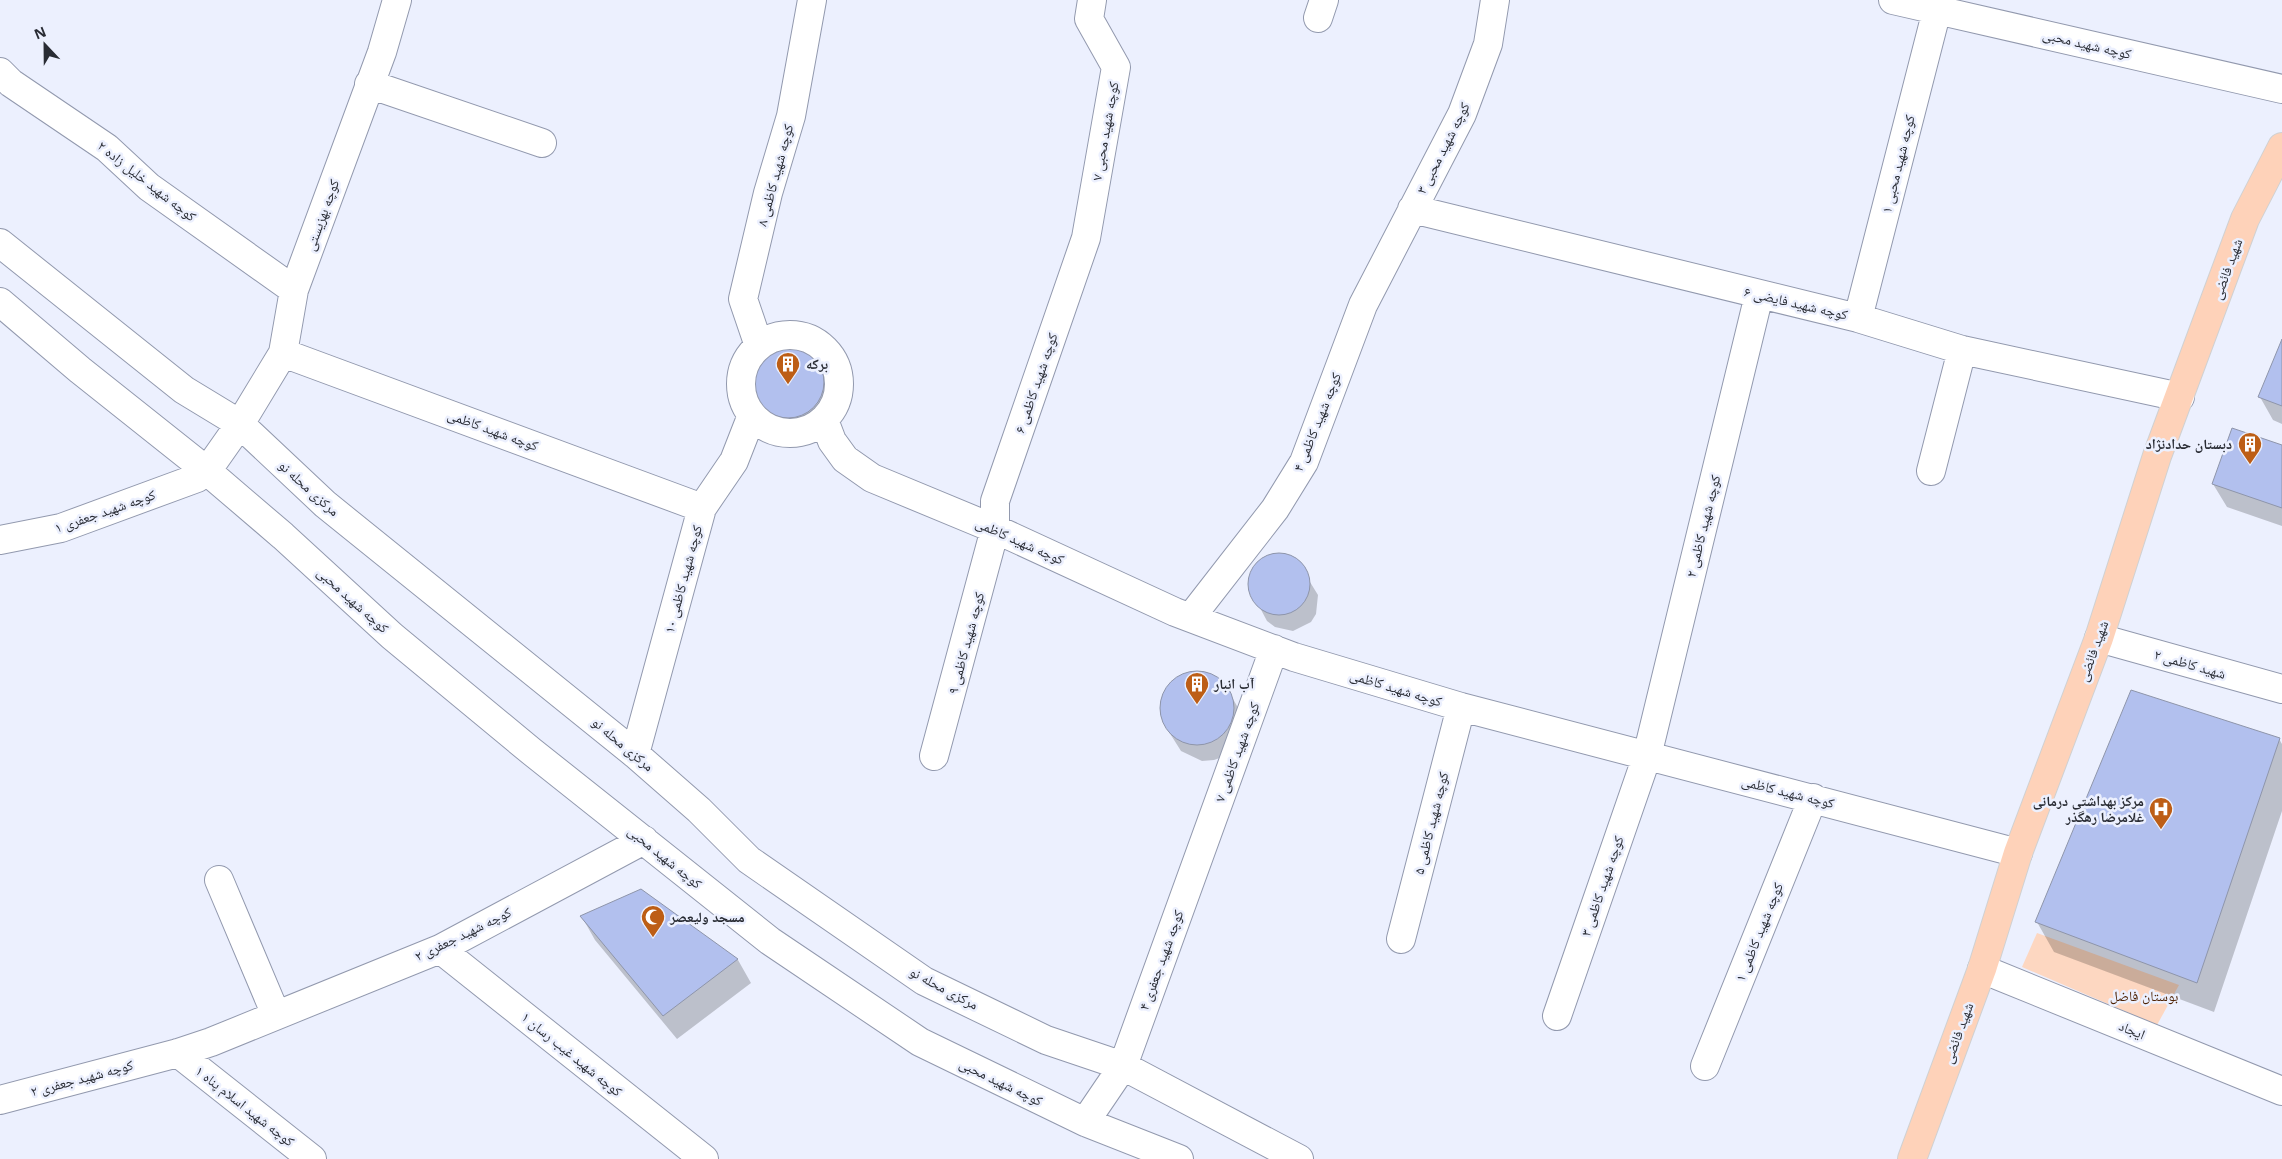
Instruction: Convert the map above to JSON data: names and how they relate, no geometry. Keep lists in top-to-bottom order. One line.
{"streets":{"main road":["شهید فائضی"],"street":["کوچه شهید محبی","کوچه شهید محبی ۷","کوچه شهید محبی ۳","کوچه شهید محبی ۱","کوچه شهید کاظمی ۸","کوچه شهید خلیل زاده ۲","کوچه بهزیستی","کوچه شهید فایضی ۶","کوچه شهید کاظمی ۶","کوچه شهید کاظمی ۴","کوچه شهید کاظمی","مرکزی محله نو","کوچه شهید جعفری ۱","کوچه شهید کاظمی ۲","کوچه شهید کاظمی ۱۰","کوچه شهید کاظمی ۹","شهید کاظمی ۲","کوچه شهید کاظمی ۷","کوچه شهید کاظمی ۵","کوچه شهید کاظمی ۳","کوچه شهید کاظمی ۱","کوچه شهید جعفری ۲","کوچه شهید جعفری ۴","ایجاد","کوچه شهید غیب رسان ۱","کوچه شهید اسلام پناه ۱"]},"crossings":[["کوچه شهید محبی","کوچه شهید محبی ۱"],["کوچه شهید محبی","کوچه بهزیستی"],["کوچه شهید محبی","کوچه شهید جعفری ۱"],["کوچه شهید محبی","کوچه شهید جعفری ۲"],["کوچه شهید محبی","کوچه شهید جعفری ۴"],["کوچه شهید محبی ۷","کوچه شهید کاظمی ۶"],["کوچه شهید محبی ۳","کوچه شهید فایضی ۶"],["کوچه شهید محبی ۳","کوچه شهید کاظمی ۴"],["کوچه شهید محبی ۱","کوچه شهید فایضی ۶"],["کوچه شهید کاظمی ۸","کوچه شهید کاظمی"],["کوچه شهید کاظمی ۸","کوچه شهید کاظمی ۱۰"],["کوچه شهید خلیل زاده ۲","کوچه بهزیستی"],["کوچه بهزیستی","کوچه شهید کاظمی"],["کوچه بهزیستی","مرکزی محله نو"],["کوچه بهزیستی","کوچه شهید جعفری ۱"],["شهید فائضی","کوچه شهید فایضی ۶"],["شهید فائضی","کوچه شهید کاظمی"],["شهید فائضی","شهید کاظمی ۲"],["شهید فائضی","ایجاد"],["کوچه شهید فایضی ۶","کوچه شهید کاظمی ۴"],["کوچه شهید فایضی ۶","کوچه شهید کاظمی ۲"],["کوچه شهید کاظمی ۶","کوچه شهید کاظمی"],["کوچه شهید کاظمی ۶","کوچه شهید کاظمی ۹"],["کوچه شهید کاظمی ۴","کوچه شهید کاظمی"],["کوچه شهید کاظمی","کوچه شهید کاظمی ۲"],["کوچه شهید کاظمی","کوچه شهید کاظمی ۱۰"],["کوچه شهید کاظمی","کوچه شهید کاظمی ۹"],["کوچه شهید کاظمی","کوچه شهید کاظمی ۷"],["کوچه شهید کاظمی","کوچه شهید کاظمی ۵"],["کوچه شهید کاظمی","کوچه شهید کاظمی ۳"],["کوچه شهید کاظمی","کوچه شهید کاظمی ۱"],["مرکزی محله نو","کوچه شهید کاظمی ۱۰"],["مرکزی محله نو","کوچه شهید جعفری ۴"],["کوچه شهید کاظمی ۲","کوچه شهید کاظمی ۳"],["کوچه شهید کاظمی ۷","کوچه شهید جعفری ۴"],["کوچه شهید جعفری ۲","کوچه شهید غیب رسان ۱"],["کوچه شهید جعفری ۲","کوچه شهید اسلام پناه ۱"]],"parks":["بوستان فاضل"],"places":{"building":["برکه","دبستان حدادنژاد","آب انبار"],"hospital":["مرکز بهداشتی درمانی غلامرضا رهگذر"],"mosque":["مسجد ولیعصر"]},"north":"top"}
